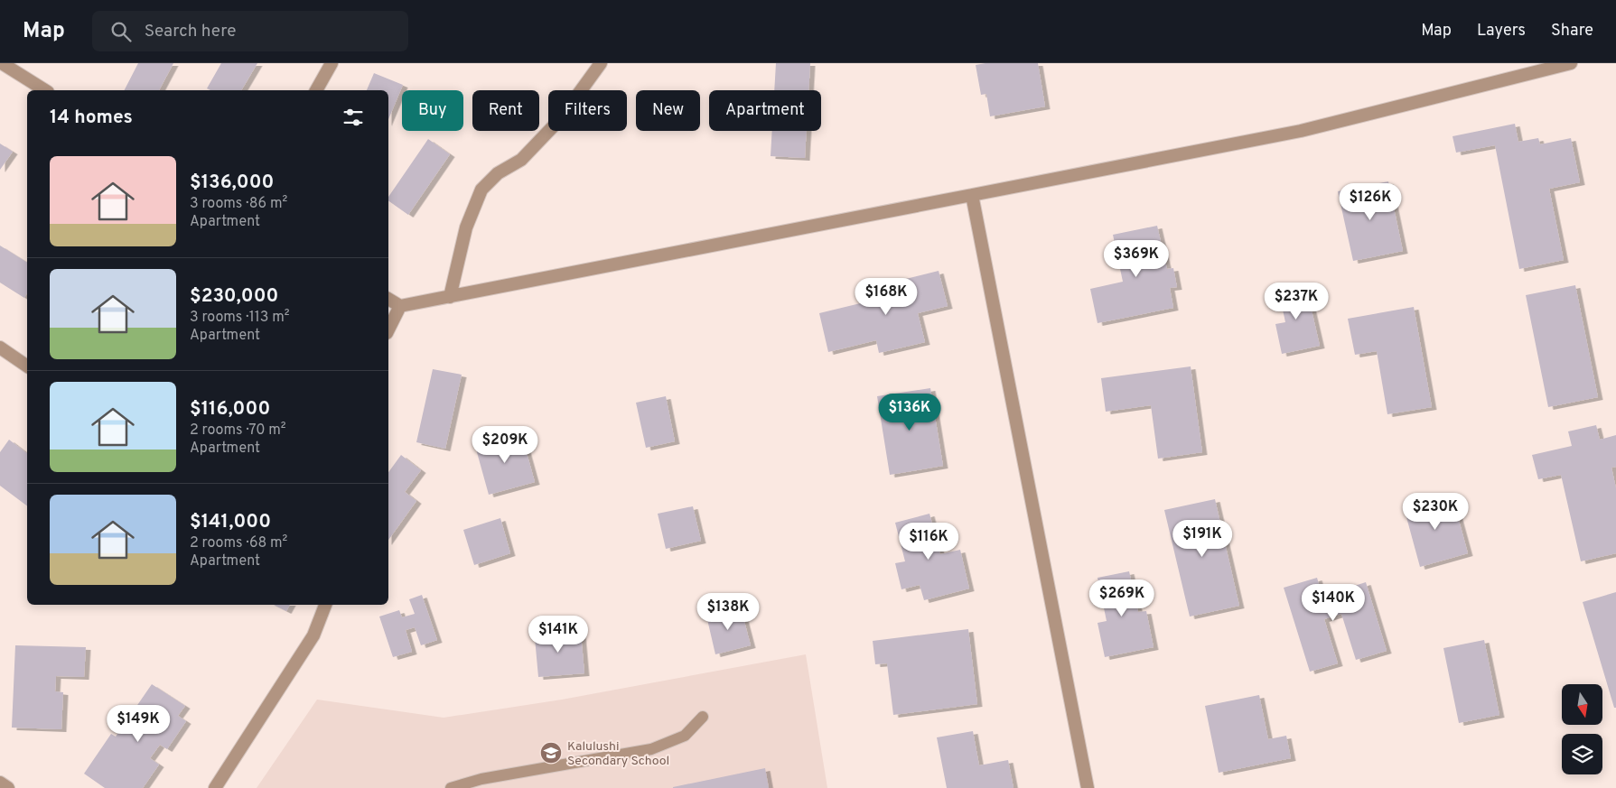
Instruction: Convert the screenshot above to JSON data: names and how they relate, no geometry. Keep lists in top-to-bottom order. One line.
{"places":{"school or university":["Kalulushi Secondary School"]},"north":"bottom","page":{"header":"Map","search":"Search here","nav":["Map","Layers","Share"],"chip":["Buy","Rent","Filters","New","Apartment"],"heading":"14 homes","list":[{"name":"$136,000","note":"3 rooms · 86 m² · Apartment"},{"name":"$230,000","note":"3 rooms · 113 m² · Apartment"},{"name":"$116,000","note":"2 rooms · 70 m² · Apartment"},{"name":"$141,000","note":"2 rooms · 68 m² · Apartment"}],"price":["$126K","$369K","$168K","$237K","$136K","$209K","$230K","$191K","$116K","$269K","$140K","$138K","$141K","$149K"]}}
